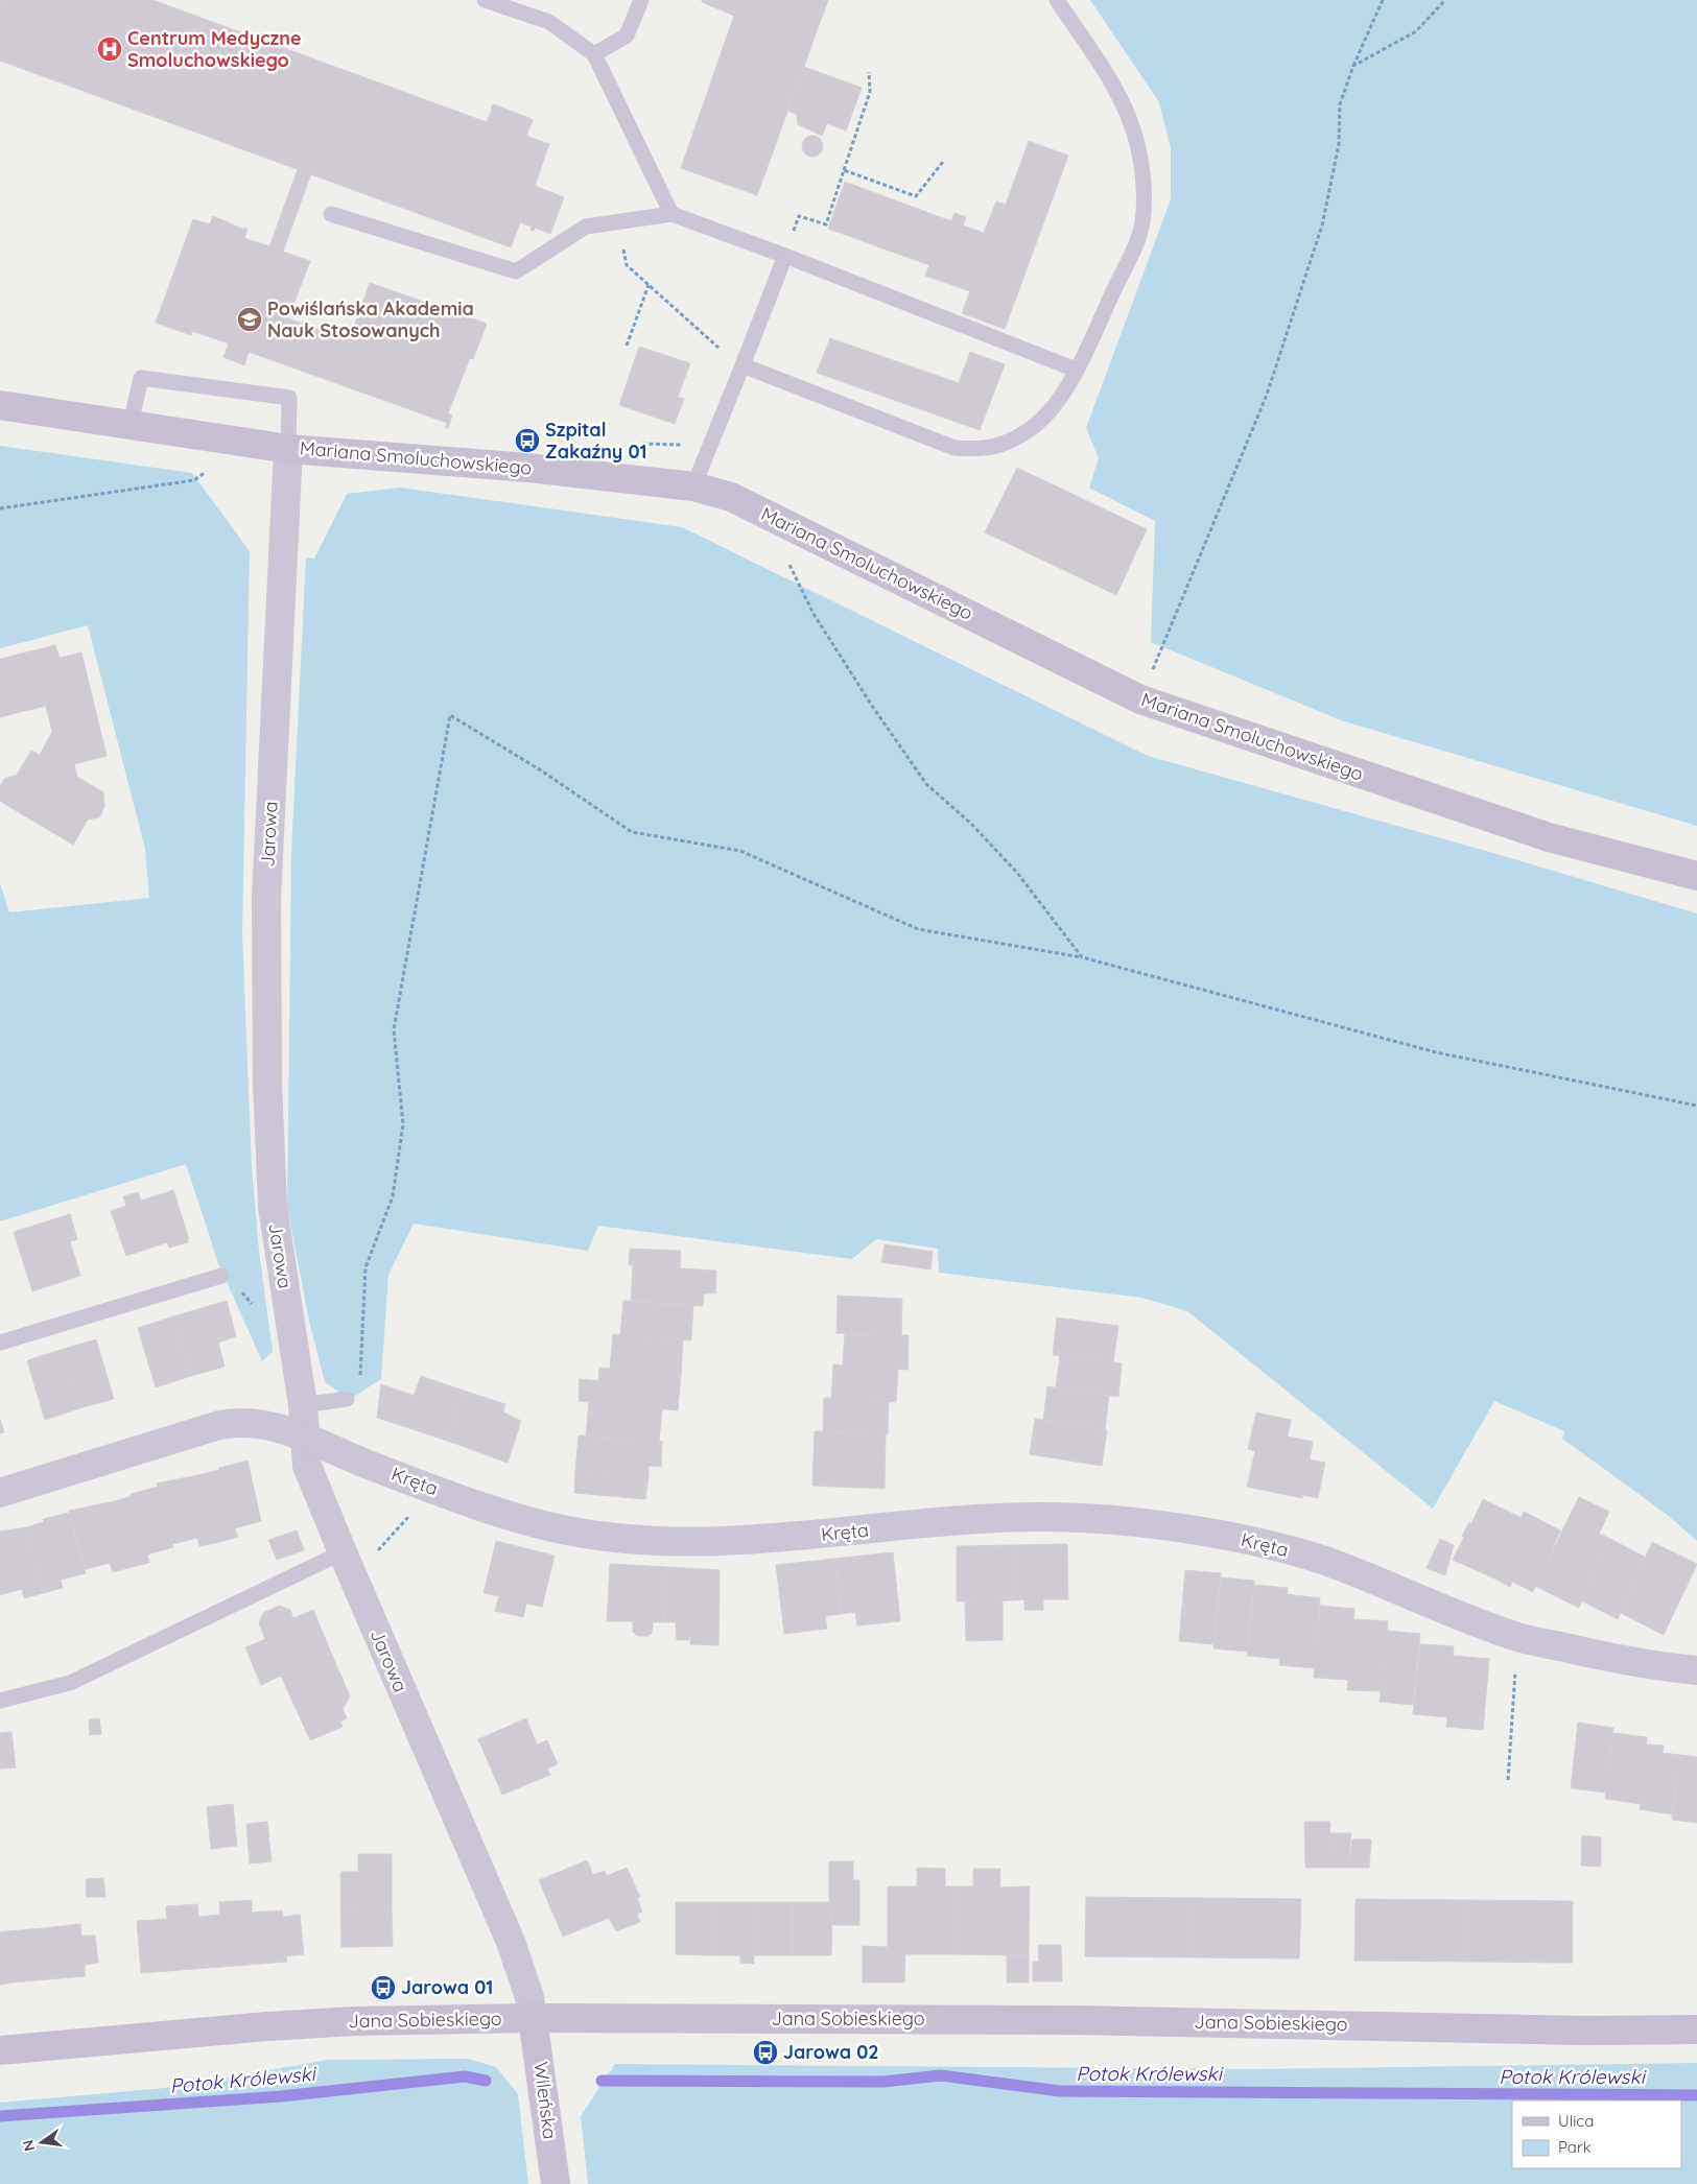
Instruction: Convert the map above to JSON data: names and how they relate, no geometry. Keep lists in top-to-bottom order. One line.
{"streets":{"street":["Mariana Smoluchowskiego","Jarowa","Kręta","Jana Sobieskiego","Wileńska"]},"crossings":[["Mariana Smoluchowskiego","Jarowa"],["Jarowa","Kręta"],["Jarowa","Jana Sobieskiego"],["Jarowa","Wileńska"],["Jana Sobieskiego","Wileńska"]],"water":["Potok Królewski"],"places":{"hospital":["Centrum Medyczne Smoluchowskiego"],"school or university":["Powiślańska Akademia Nauk Stosowanych"],"bus stop":["Szpital Zakaźny 01","Jarowa 01","Jarowa 02"]},"legend":["Ulica","Park"],"north":"left"}
